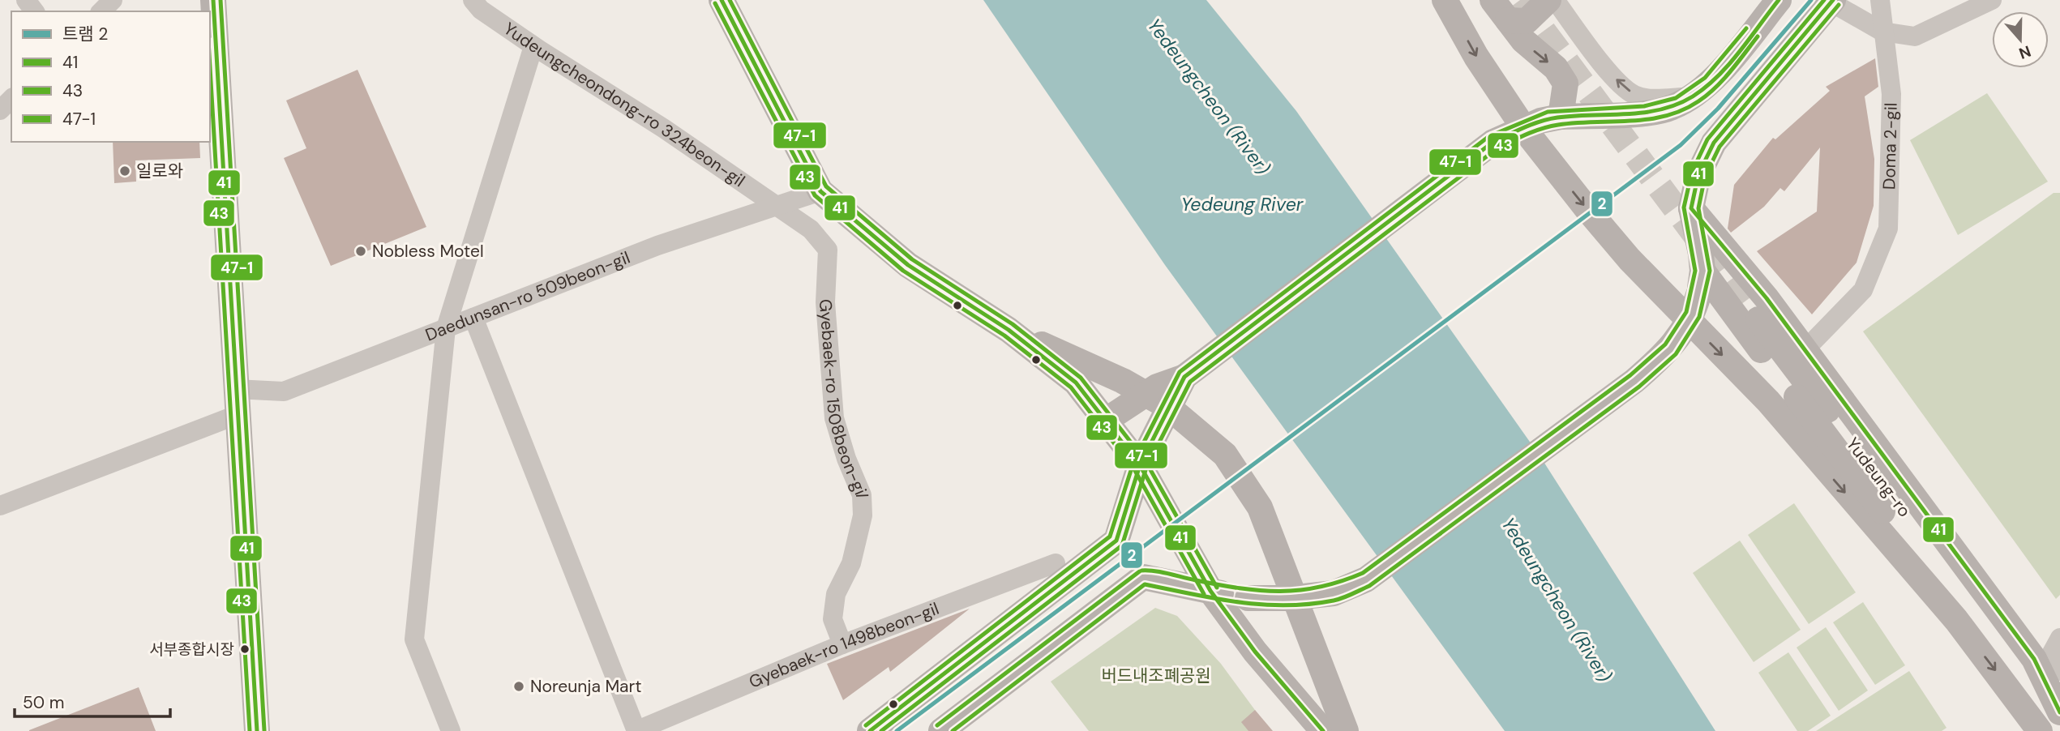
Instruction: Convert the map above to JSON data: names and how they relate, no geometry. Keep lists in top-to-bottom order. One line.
{"streets":{"main road":["Yudeung-ro"],"street":["Yudeungcheondong-ro 324beon-gil","Doma 2-gil","Daedunsan-ro 509beon-gil","Gyebaek-ro 1508beon-gil","Gyebaek-ro 1498beon-gil"]},"crossings":[["Yudeungcheondong-ro 324beon-gil","Daedunsan-ro 509beon-gil"],["Yudeungcheondong-ro 324beon-gil","Gyebaek-ro 1508beon-gil"],["Daedunsan-ro 509beon-gil","Gyebaek-ro 1508beon-gil"],["Gyebaek-ro 1508beon-gil","Gyebaek-ro 1498beon-gil"]],"water":["Yedeungcheon (River)","Yedeung River"],"parks":["버드내조폐공원"],"places":["일로와","Nobless Motel","서부종합시장","Noreunja Mart"],"lines":["tram line 2","transit line 41","transit line 47-1","transit line 43"],"legend":["트램 2","41","43","47-1"],"scale_bar":"50 m","north":"bottom"}
